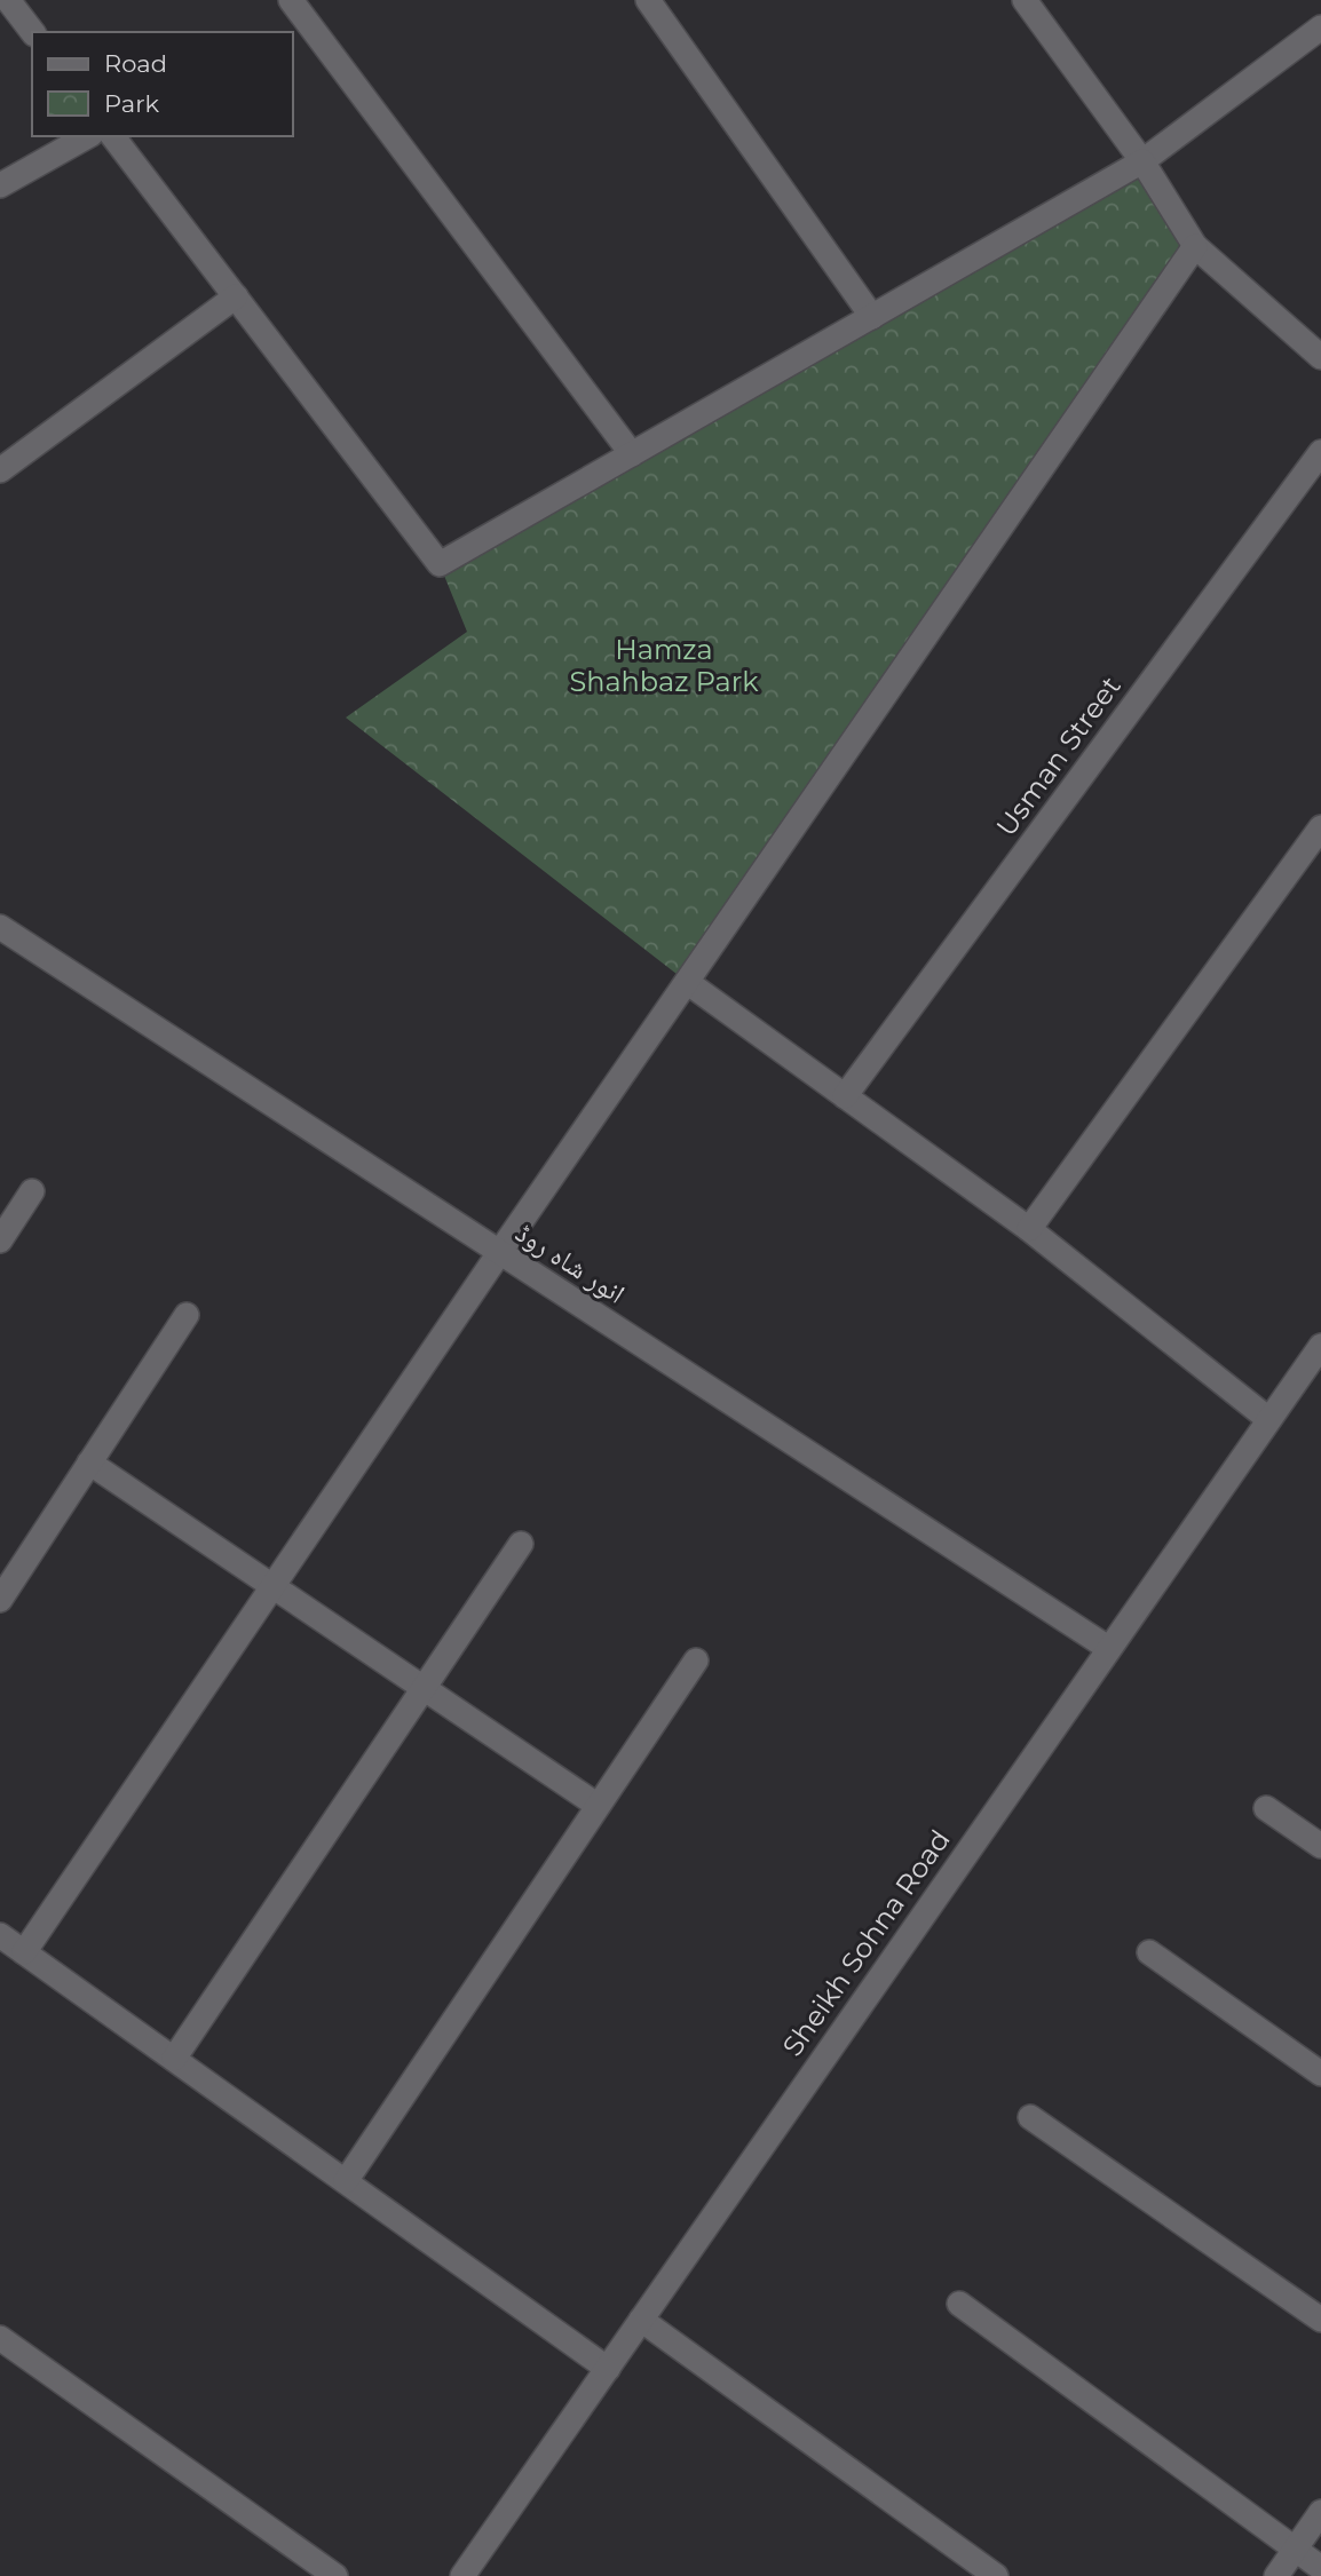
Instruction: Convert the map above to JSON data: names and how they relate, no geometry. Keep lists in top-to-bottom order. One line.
{"streets":{"street":["Usman Street","انور شاہ روڈ","Sheikh Sohna Road"]},"crossings":[["انور شاہ روڈ","Sheikh Sohna Road"]],"parks":["Hamza Shahbaz Park"],"legend":["Road","Park"]}
